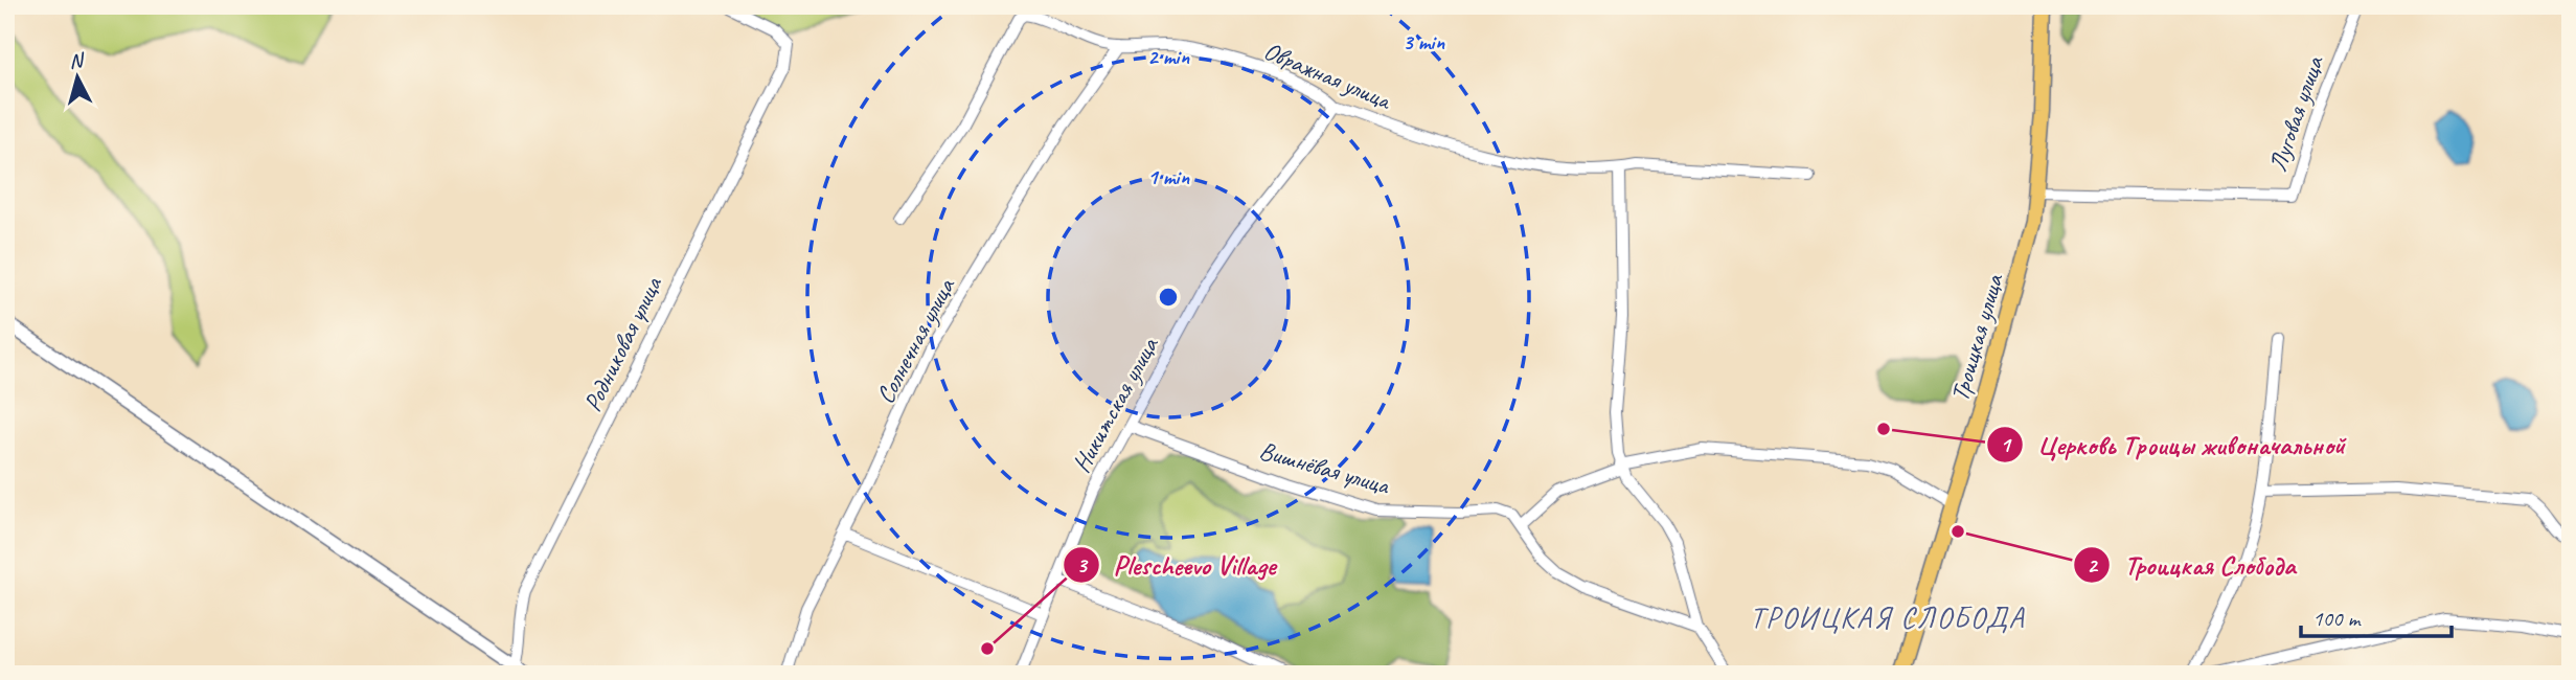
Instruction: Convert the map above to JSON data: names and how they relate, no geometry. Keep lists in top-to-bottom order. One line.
{"streets":{"main road":["Троицкая улица"],"street":["Овражная улица","Луговая улица","Солнечная улица","Родниковая улица","Никитская улица","Вишнёвая улица"]},"crossings":[["Овражная улица","Солнечная улица"],["Овражная улица","Никитская улица"],["Луговая улица","Троицкая улица"],["Никитская улица","Вишнёвая улица"]],"districts":["ТРОИЦКАЯ СЛОБОДА"],"places":["Церковь Троицы живоначальной","Троицкая Слобода","Plescheevo Village"],"scale_bar":"100 m","north":"top","rings":["3 min","2 min","1 min"]}
